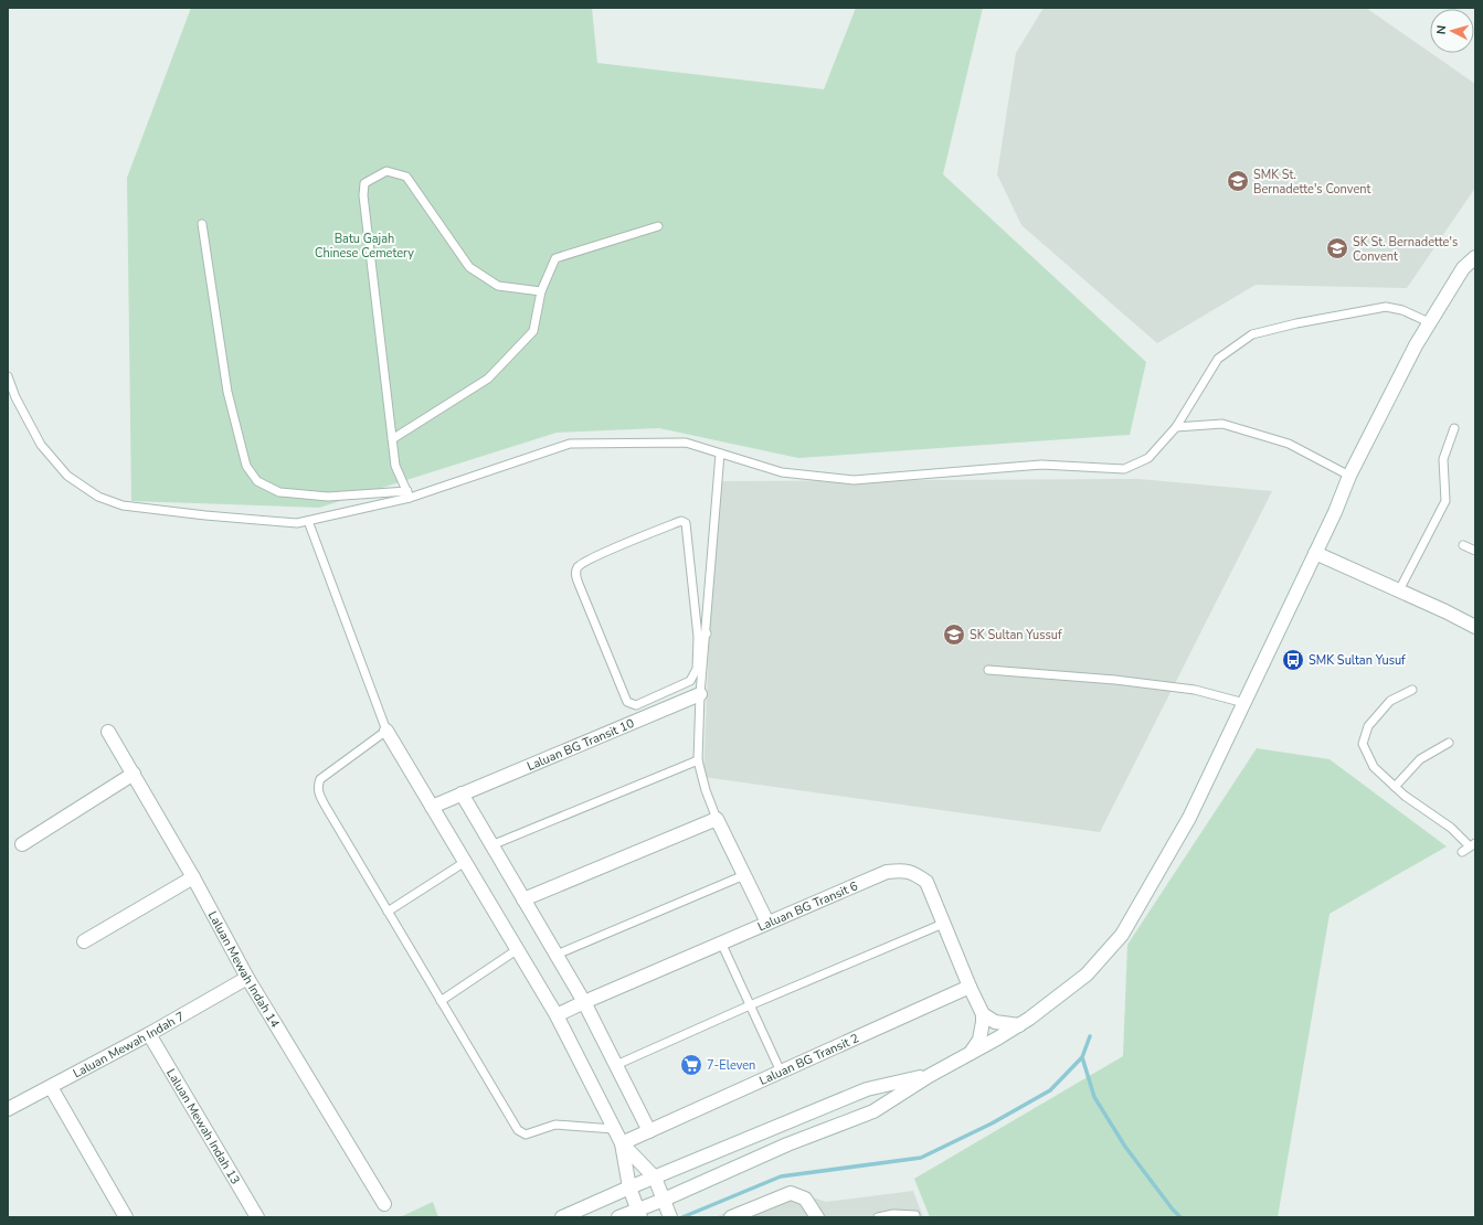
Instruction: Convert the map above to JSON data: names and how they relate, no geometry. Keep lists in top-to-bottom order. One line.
{"streets":{"street":["Laluan BG Transit 10","Laluan BG Transit 6","Laluan Mewah Indah 14","Laluan Mewah Indah 7","Laluan BG Transit 2","Laluan Mewah Indah 13"]},"crossings":[["Laluan BG Transit 6","Laluan BG Transit 2"],["Laluan Mewah Indah 14","Laluan Mewah Indah 7"],["Laluan Mewah Indah 7","Laluan Mewah Indah 13"]],"parks":["Batu Gajah Chinese Cemetery"],"places":{"school or university":["SMK St. Bernadette's Convent","SK St. Bernadette's Convent","SK Sultan Yussuf"],"bus stop":["SMK Sultan Yusuf"],"supermarket":["7-Eleven"]},"north":"left"}
